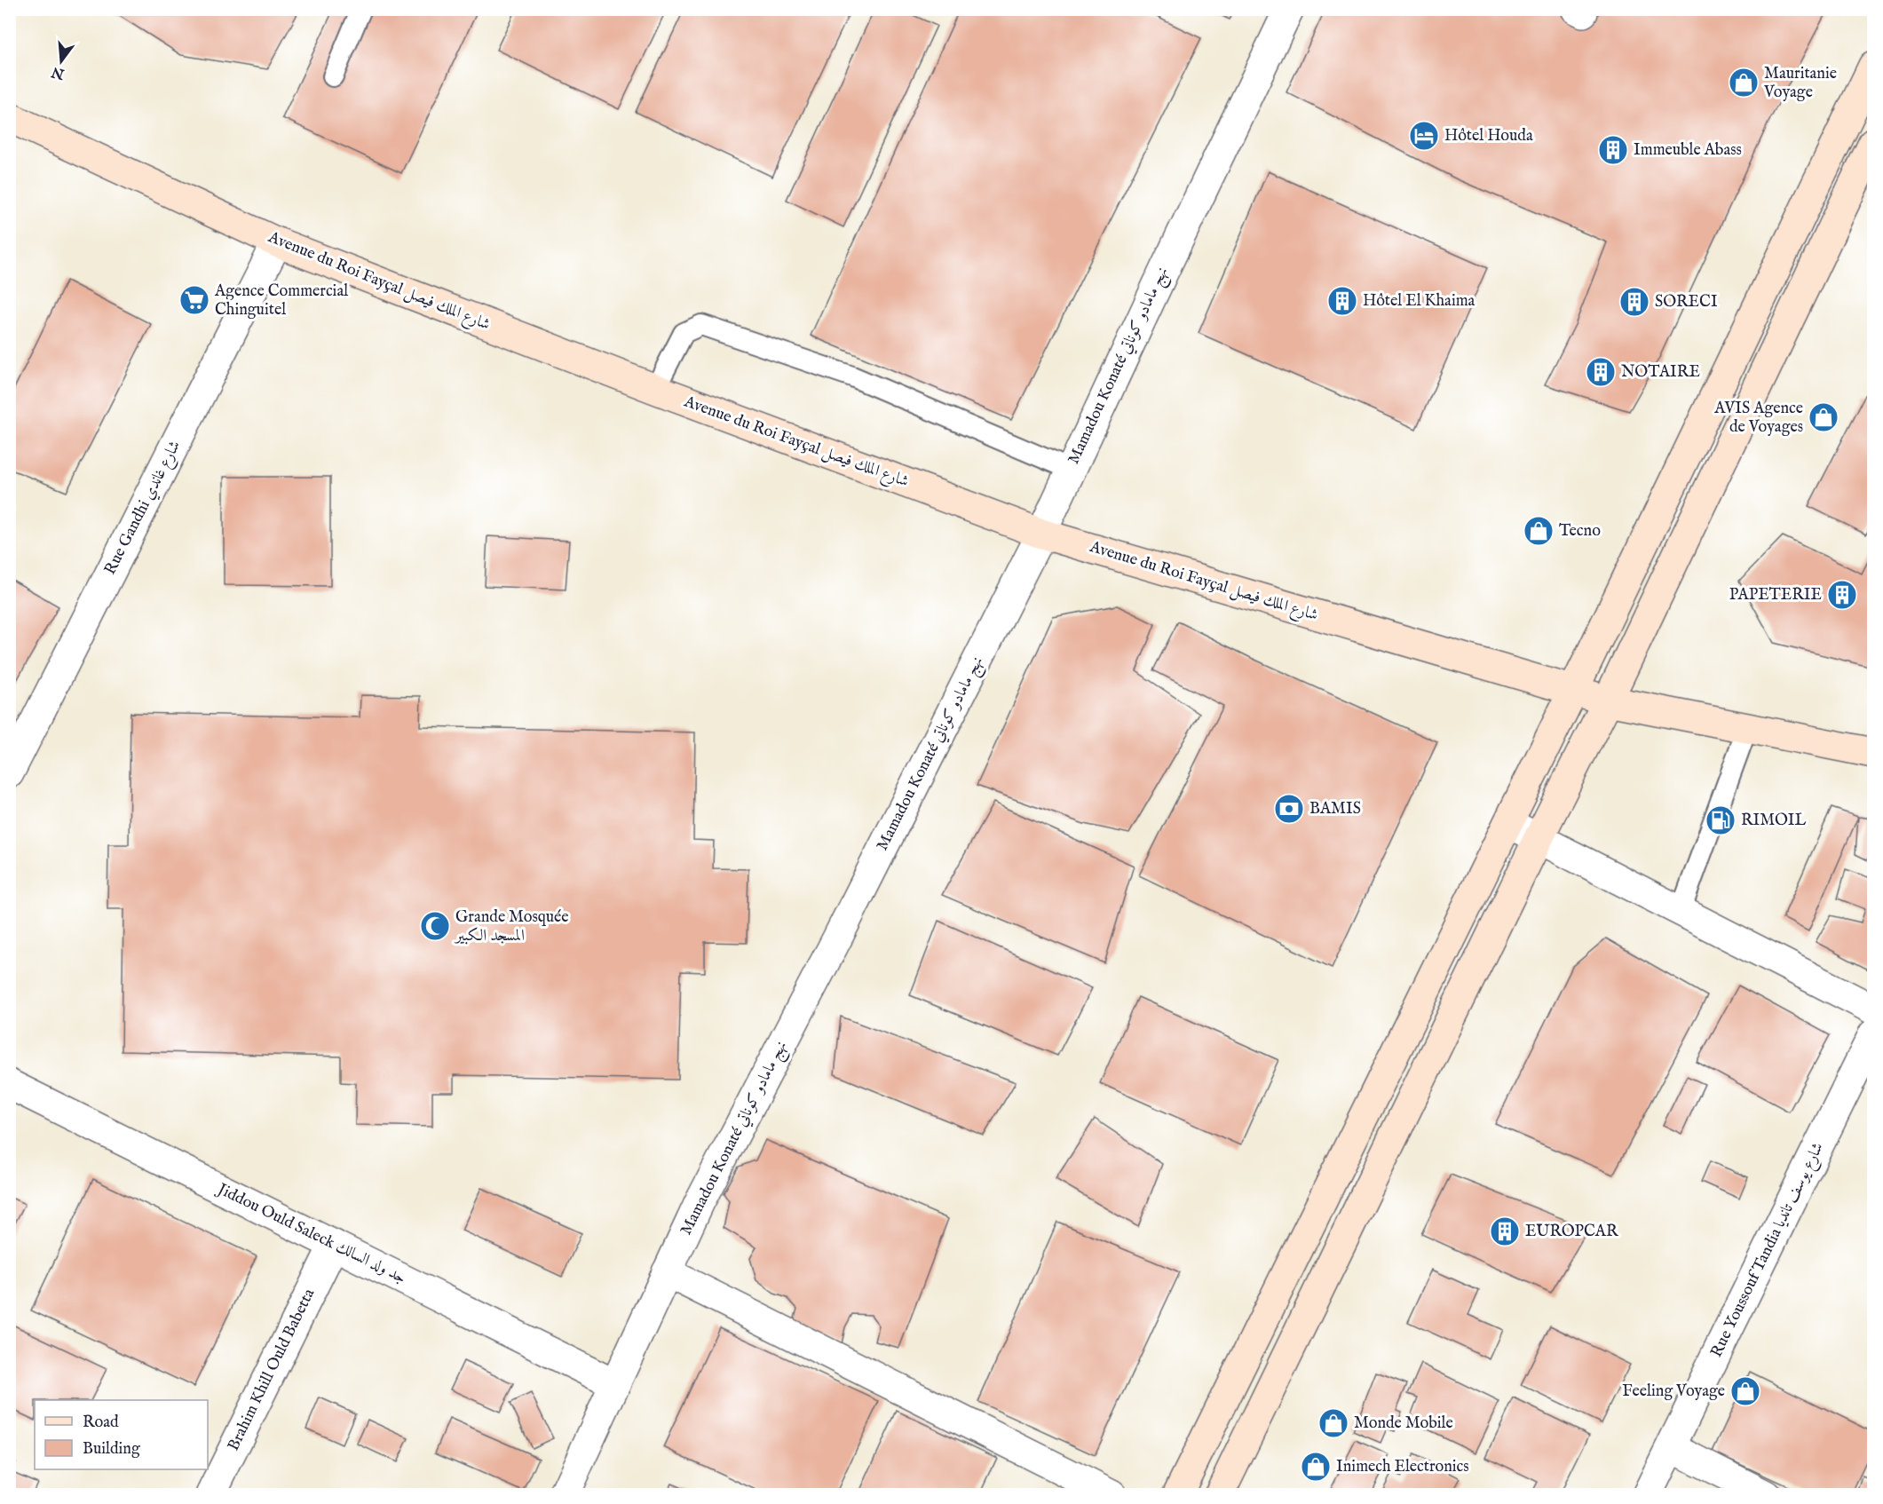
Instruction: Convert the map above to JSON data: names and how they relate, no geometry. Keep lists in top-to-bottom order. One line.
{"streets":{"street":["Avenue du Roi Fayçal شارع الملك فيصل","Mamadou Konaté نهج مامادو كوناتي","Rue Gandhi شارع غاندي","Jiddou Ould Saleck جد ولد السالك","Rue Youssouf Tandia شارع يوسف تانديا","Brahim Khill Ould Babetta"]},"crossings":[["Avenue du Roi Fayçal شارع الملك فيصل","Mamadou Konaté نهج مامادو كوناتي"],["Avenue du Roi Fayçal شارع الملك فيصل","Rue Gandhi شارع غاندي"],["Mamadou Konaté نهج مامادو كوناتي","Jiddou Ould Saleck جد ولد السالك"],["Jiddou Ould Saleck جد ولد السالك","Brahim Khill Ould Babetta"]],"places":{"shop":["Mauritanie Voyage","AVIS Agence de Voyages","Tecno","Feeling Voyage","Monde Mobile","Inimech Electronics"],"hotel":["Hôtel Houda"],"building":["Immeuble Abass","Hôtel El Khaima","SORECI","NOTAIRE","PAPETERIE","EUROPCAR"],"supermarket":["Agence Commercial Chinguitel"],"bank":["BAMIS"],"fuel station":["RIMOIL"],"mosque":["Grande Mosquée المسجد الكبير"]},"legend":["Road","Building"],"north":"bottom"}
